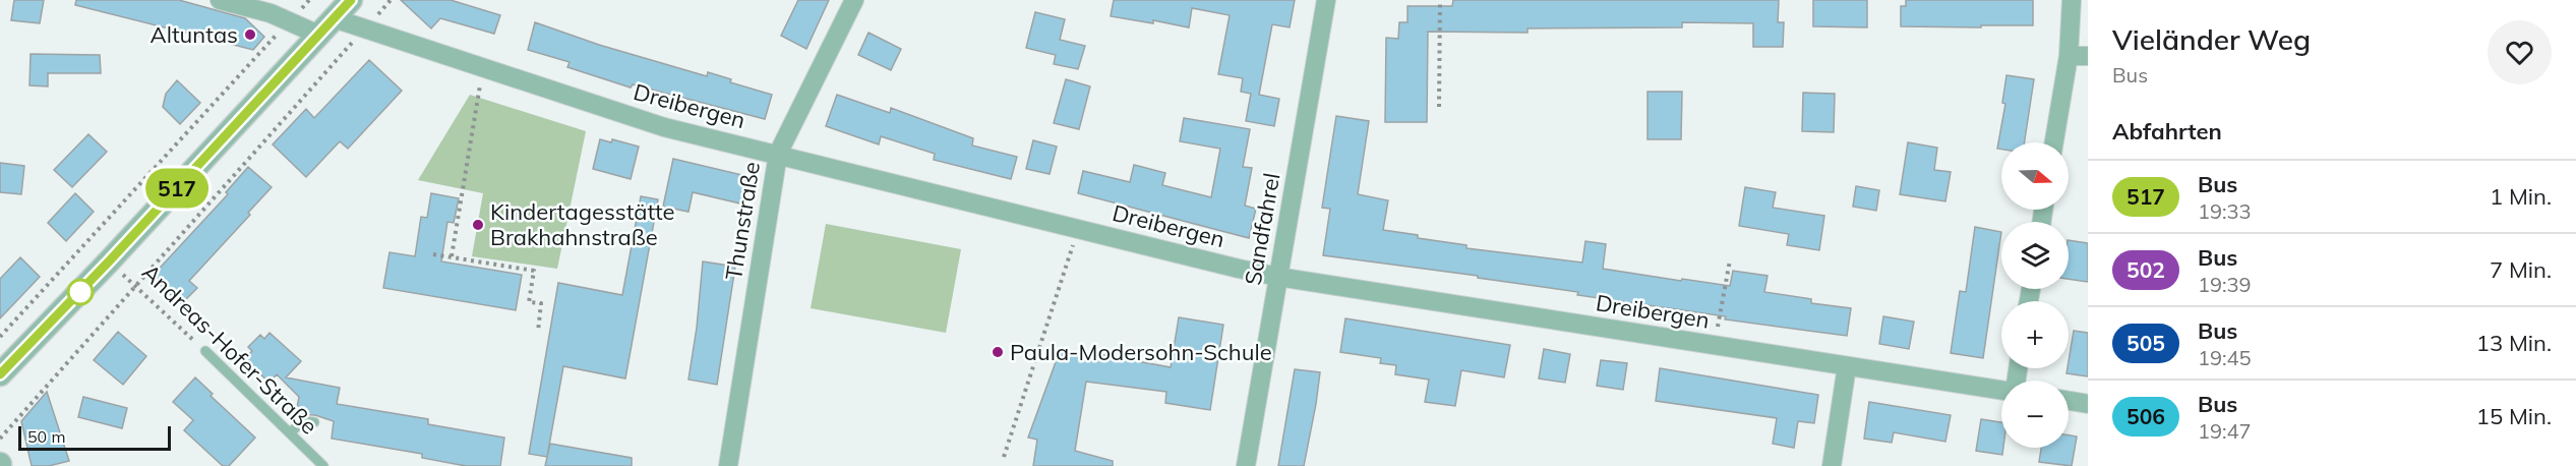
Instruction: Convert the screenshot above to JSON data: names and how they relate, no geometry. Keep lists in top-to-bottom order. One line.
{"streets":{"street":["Dreibergen","Thunstraße","Sandfahrel"],"lane":["Andreas-Hofer-Straße"]},"crossings":[["Dreibergen","Thunstraße"],["Dreibergen","Sandfahrel"]],"places":["Altuntas","Kindertagesstätte Brakhahnstraße","Paula-Modersohn-Schule"],"lines":["bus line 517"],"scale_bar":"50 m","north":"right","page":{"on_map":"517","heading":[["Vieländer Weg","Bus"],"Abfahrten"],"map_buttons":["+","−"],"list":[{"mark":"517","name":"Bus","note":"19:33","value":"1 Min."},{"mark":"502","name":"Bus","note":"19:39","value":"7 Min."},{"mark":"505","name":"Bus","note":"19:45","value":"13 Min."},{"mark":"506","name":"Bus","note":"19:47","value":"15 Min."}],"scale":"50 m"}}
